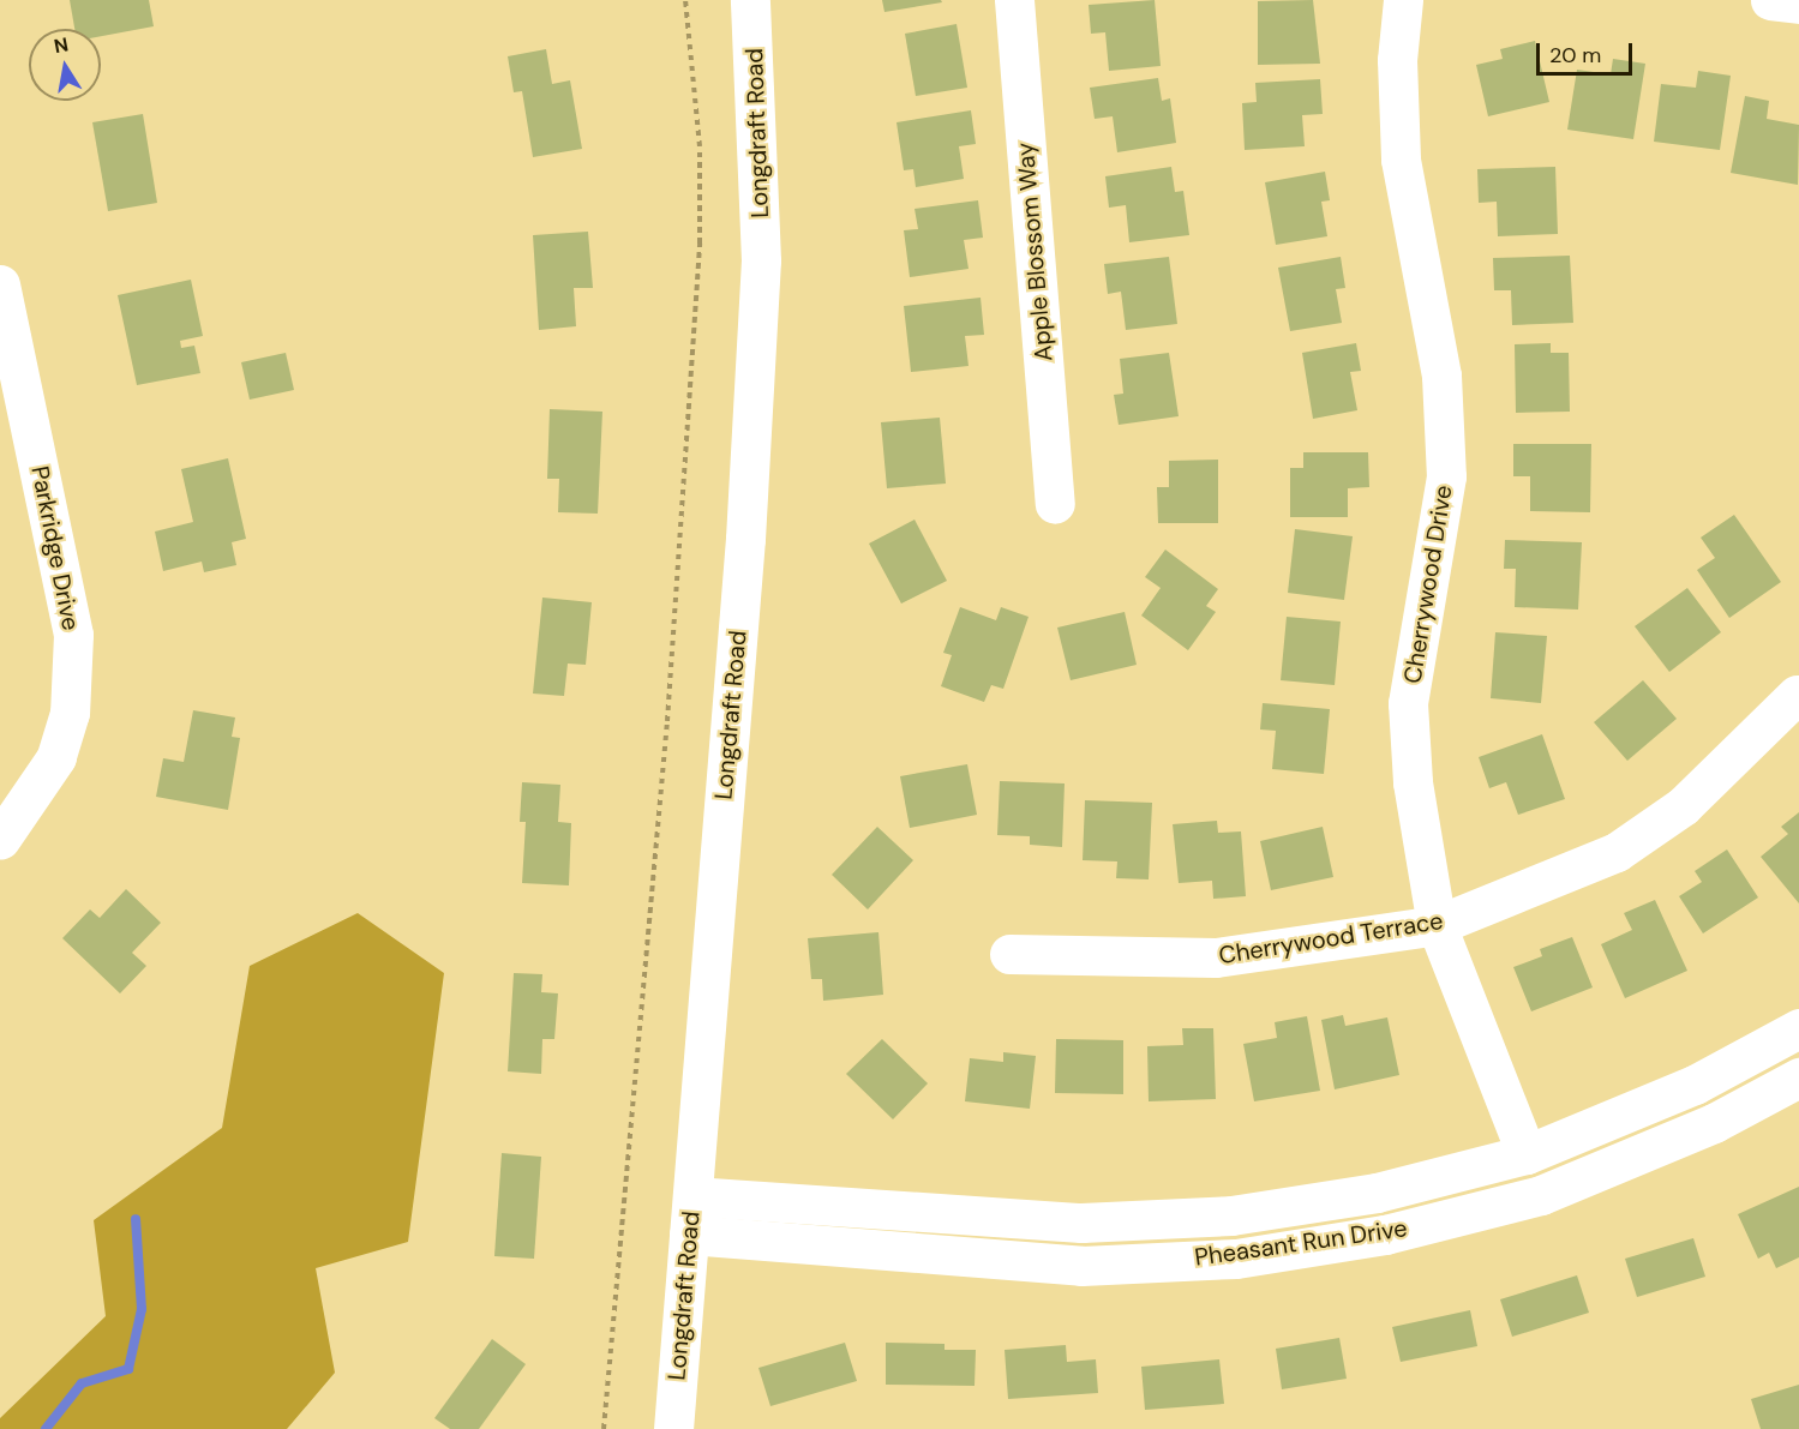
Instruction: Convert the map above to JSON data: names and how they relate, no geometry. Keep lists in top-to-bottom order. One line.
{"streets":{"street":["Longdraft Road","Apple Blossom Way","Parkridge Drive","Cherrywood Drive","Cherrywood Terrace","Pheasant Run Drive"]},"crossings":[["Longdraft Road","Pheasant Run Drive"],["Cherrywood Drive","Cherrywood Terrace"],["Cherrywood Drive","Pheasant Run Drive"]],"scale_bar":"20 m","north":"top"}
